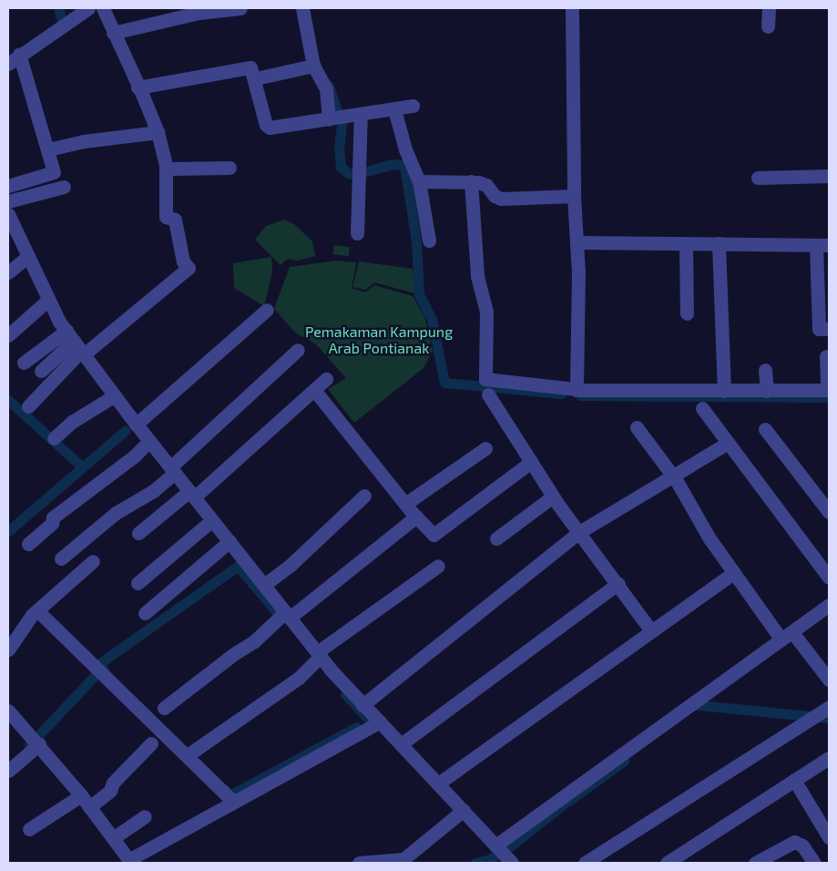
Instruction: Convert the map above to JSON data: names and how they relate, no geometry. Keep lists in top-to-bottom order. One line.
{"parks":["Pemakaman Kampung Arab Pontianak"]}
